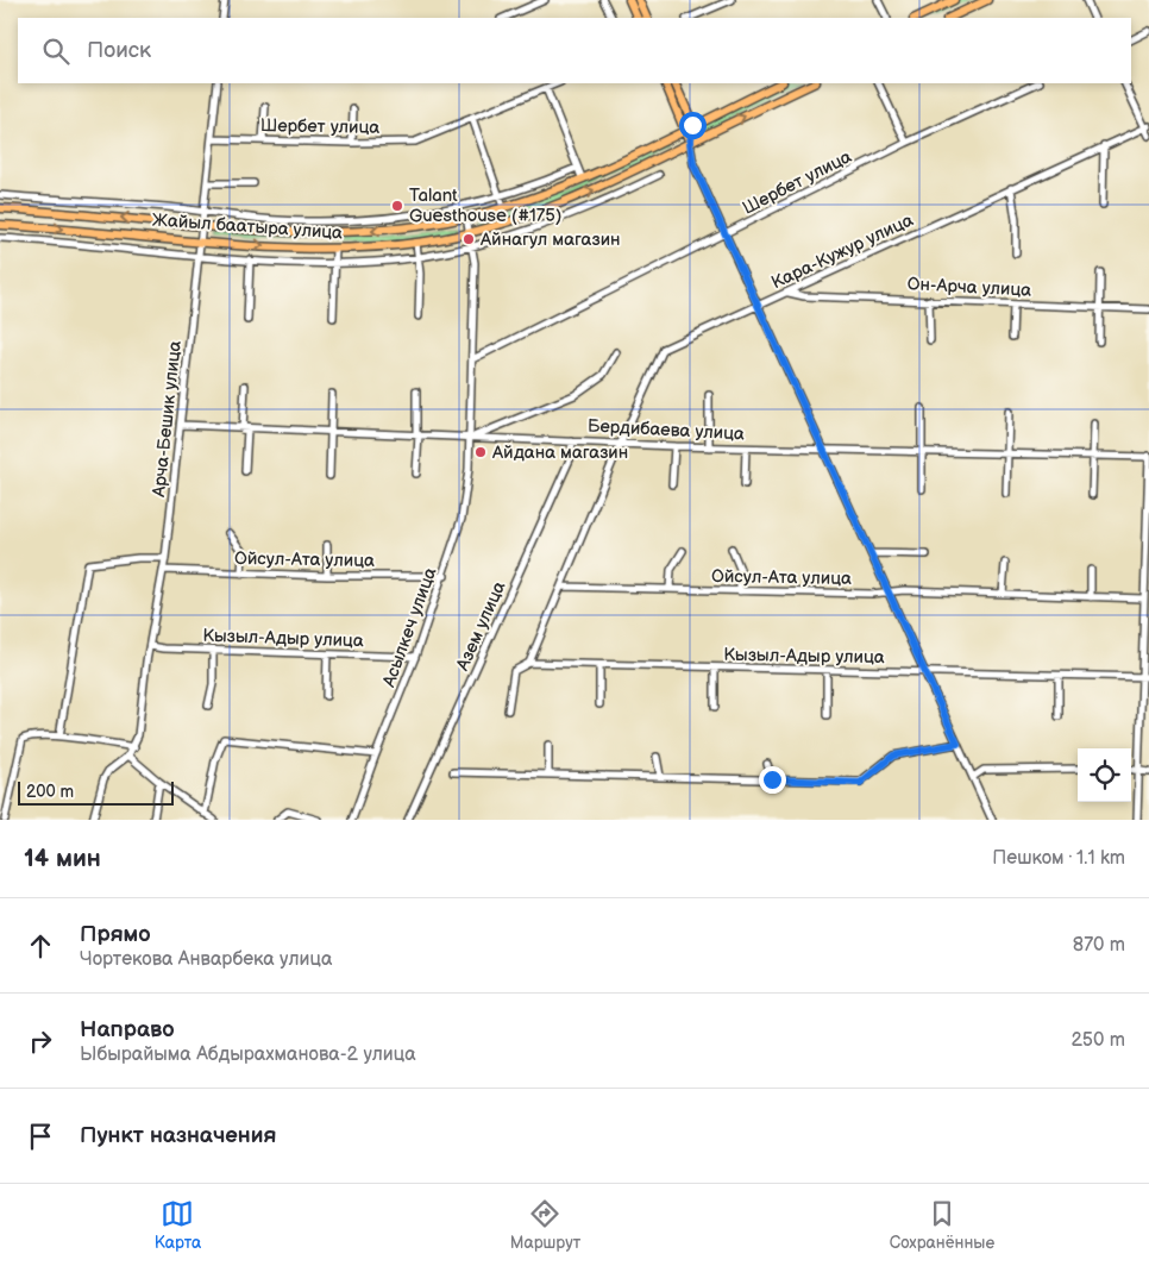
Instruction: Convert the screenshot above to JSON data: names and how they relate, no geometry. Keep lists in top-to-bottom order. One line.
{"streets":{"main road":["Жайыл баатыра улица"],"street":["Шербет улица","Кара-Кужур улица","Он-Арча улица","Арча-Бешик улица","Бердибаева улица","Ойсул-Ата улица","Азем улица","Асылкеч улица","Кызыл-Адыр улица"]},"crossings":[["Шербет улица","Арча-Бешик улица"],["Шербет улица","Асылкеч улица"],["Жайыл баатыра улица","Арча-Бешик улица"],["Жайыл баатыра улица","Асылкеч улица"],["Кара-Кужур улица","Он-Арча улица"],["Кара-Кужур улица","Бердибаева улица"],["Кара-Кужур улица","Ойсул-Ата улица"],["Кара-Кужур улица","Кызыл-Адыр улица"],["Арча-Бешик улица","Бердибаева улица"],["Арча-Бешик улица","Ойсул-Ата улица"],["Арча-Бешик улица","Кызыл-Адыр улица"],["Бердибаева улица","Азем улица"],["Бердибаева улица","Асылкеч улица"],["Ойсул-Ата улица","Асылкеч улица"],["Асылкеч улица","Кызыл-Адыр улица"]],"places":["Talant Guesthouse (#175)","Айнагул магазин","Айдана магазин"],"scale_bar":"200 m","page":{"search":"Поиск","scale":"200 m","heading":["14 мин","Пешком · 1.1 km"],"list":[["Прямо","Чортекова Анварбека улица","870 m"],["Направо","Ыбырайыма Абдырахманова-2 улица","250 m"],"Пункт назначения"],"nav":["Карта","Маршрут","Сохранённые"]}}
